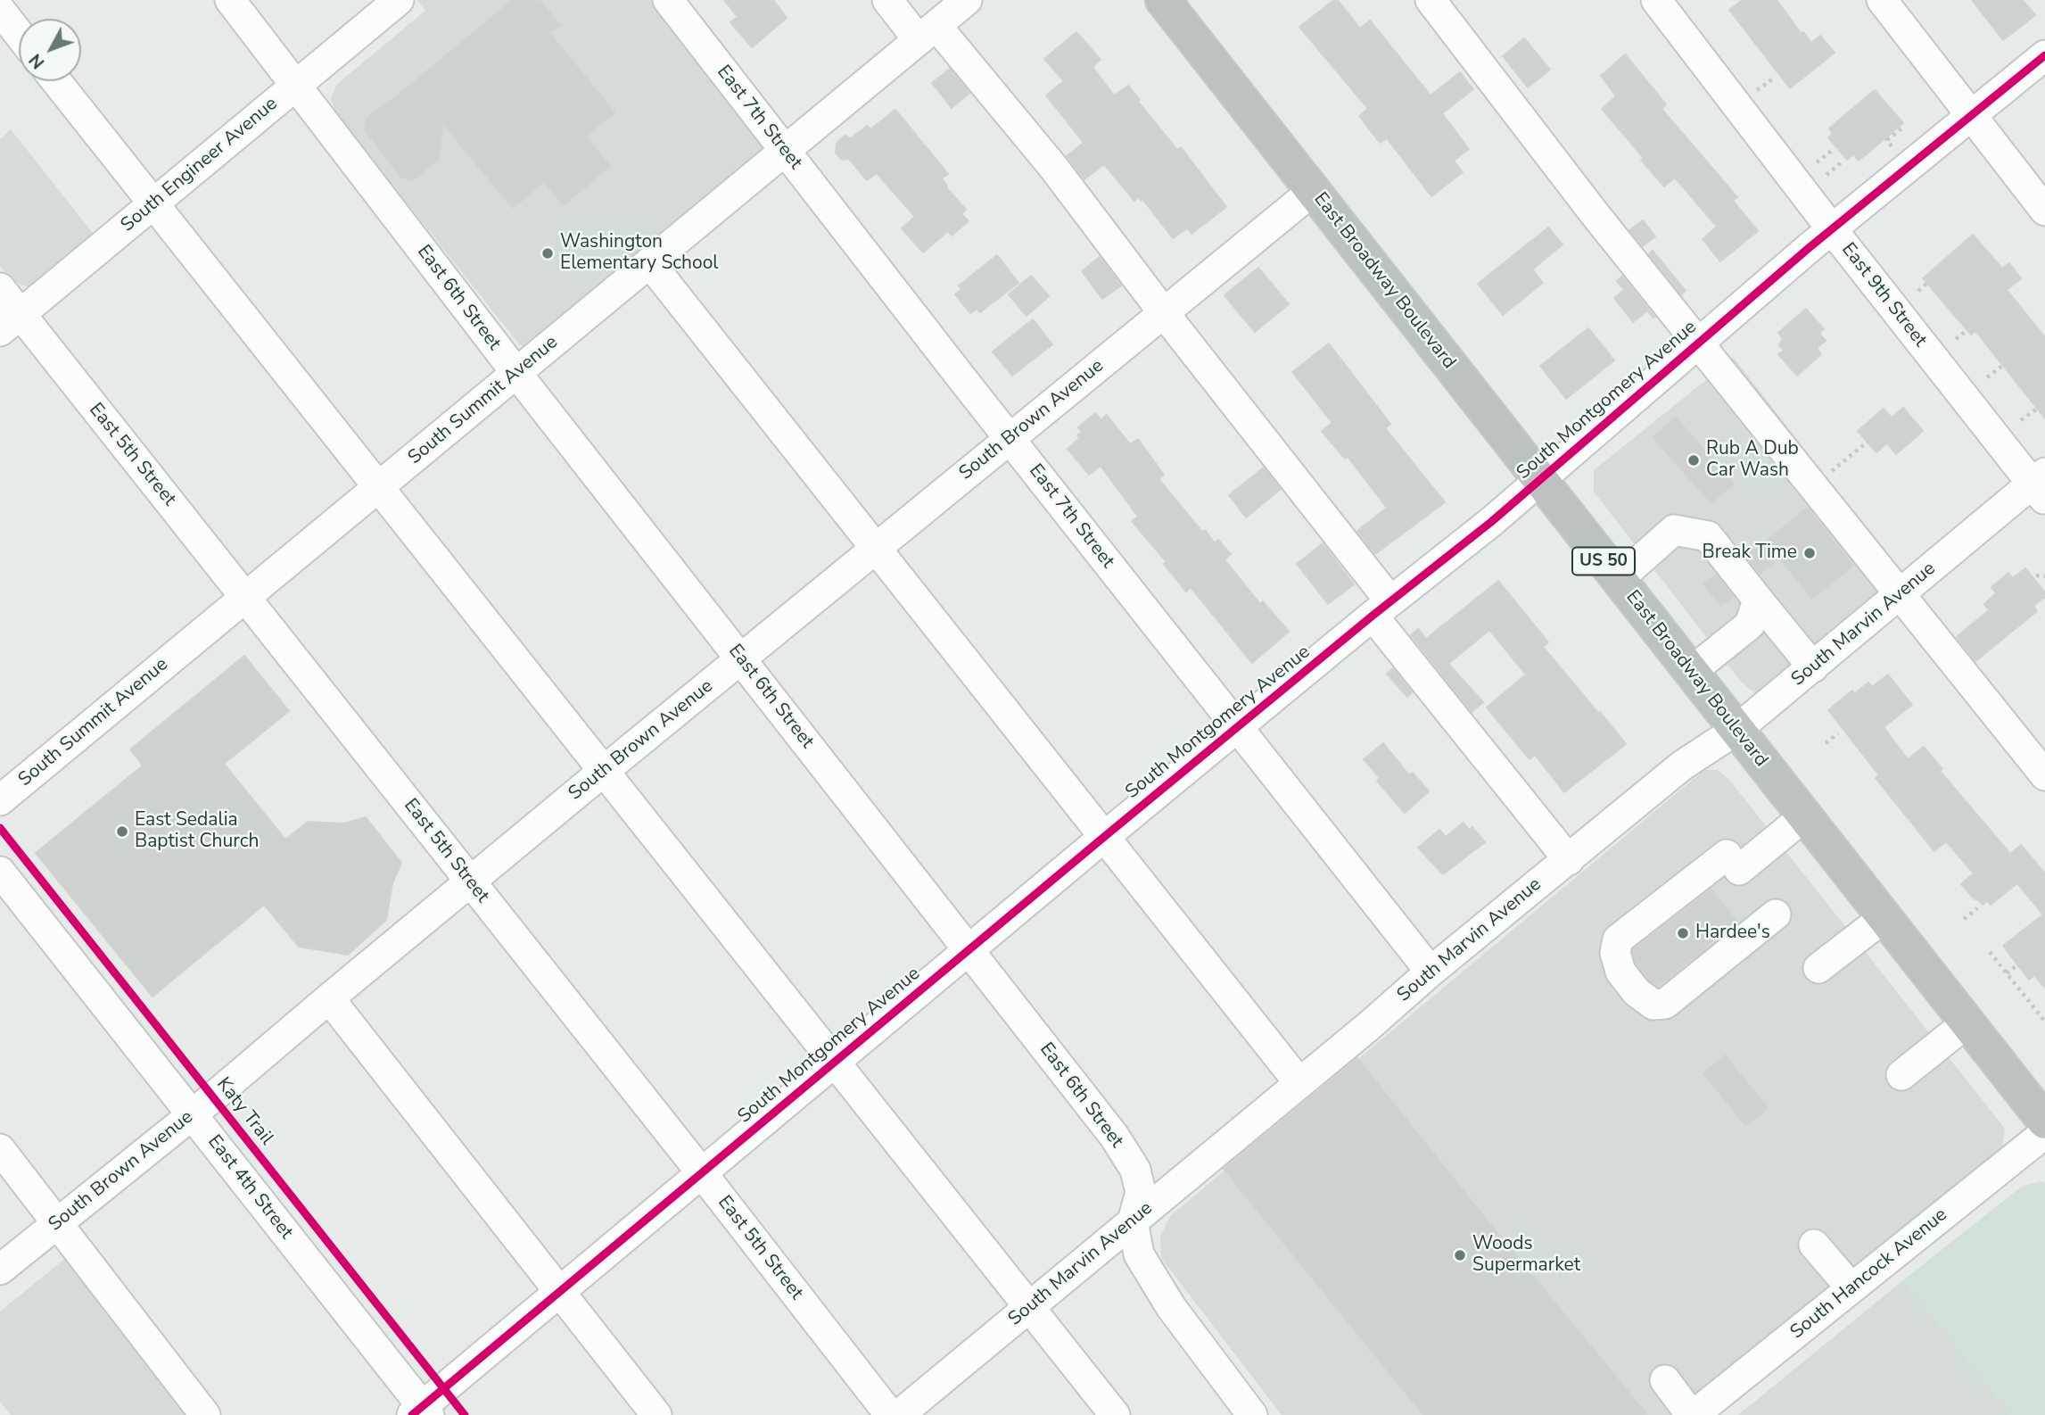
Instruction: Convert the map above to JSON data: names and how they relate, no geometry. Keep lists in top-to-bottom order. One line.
{"streets":{"highway":["East Broadway Boulevard","US 50"],"street":["East 7th Street","South Engineer Avenue","East 9th Street","East 6th Street","South Summit Avenue","South Montgomery Avenue","South Brown Avenue","East 5th Street","South Marvin Avenue","East 4th Street","South Hancock Avenue"],"cycle path":["Katy Trail"]},"crossings":[["East 7th Street","South Summit Avenue"],["East 7th Street","South Montgomery Avenue"],["East 7th Street","South Brown Avenue"],["East 7th Street","South Marvin Avenue"],["South Engineer Avenue","East 6th Street"],["South Engineer Avenue","East 5th Street"],["East Broadway Boulevard","South Montgomery Avenue"],["East Broadway Boulevard","South Brown Avenue"],["East Broadway Boulevard","South Marvin Avenue"],["East 9th Street","South Montgomery Avenue"],["East 9th Street","South Marvin Avenue"],["East 6th Street","South Summit Avenue"],["East 6th Street","South Montgomery Avenue"],["East 6th Street","South Brown Avenue"],["East 6th Street","South Marvin Avenue"],["South Summit Avenue","East 5th Street"],["South Montgomery Avenue","East 5th Street"],["South Montgomery Avenue","East 4th Street"],["South Brown Avenue","East 5th Street"],["South Brown Avenue","East 4th Street"]],"places":["Washington Elementary School","Rub A Dub Car Wash","Break Time","East Sedalia Baptist Church","Hardee's","Woods Supermarket"],"north":"bottom left"}
